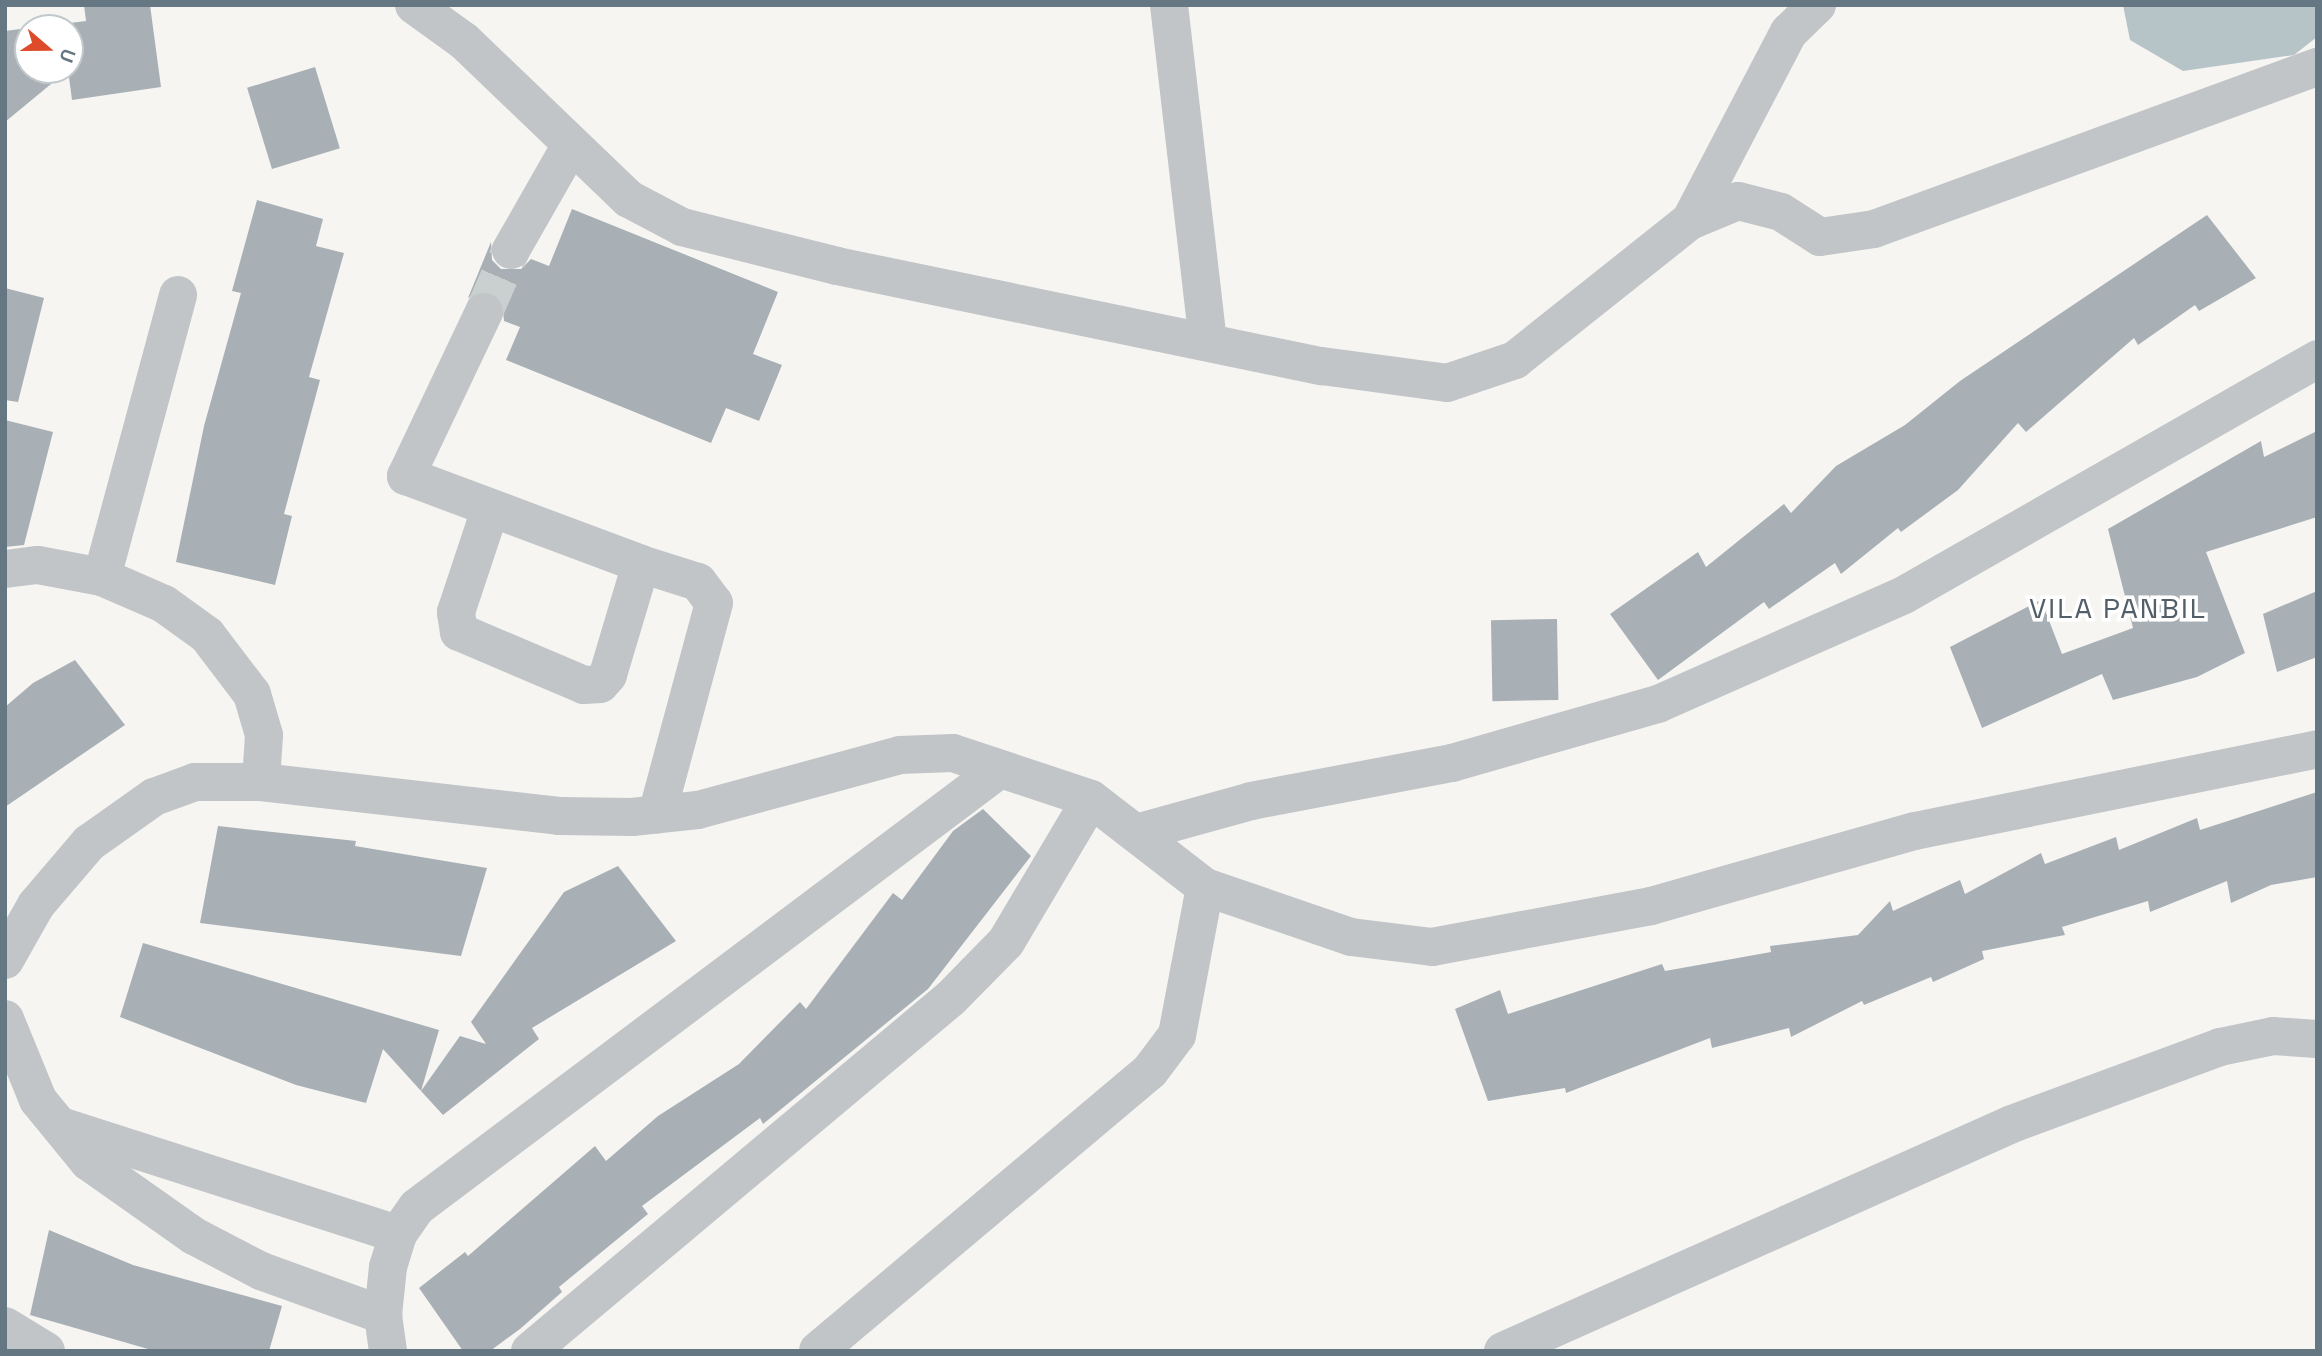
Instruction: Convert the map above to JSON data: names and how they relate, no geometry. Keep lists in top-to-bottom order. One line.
{"districts":["VILA PANBIL"],"north":"right"}
